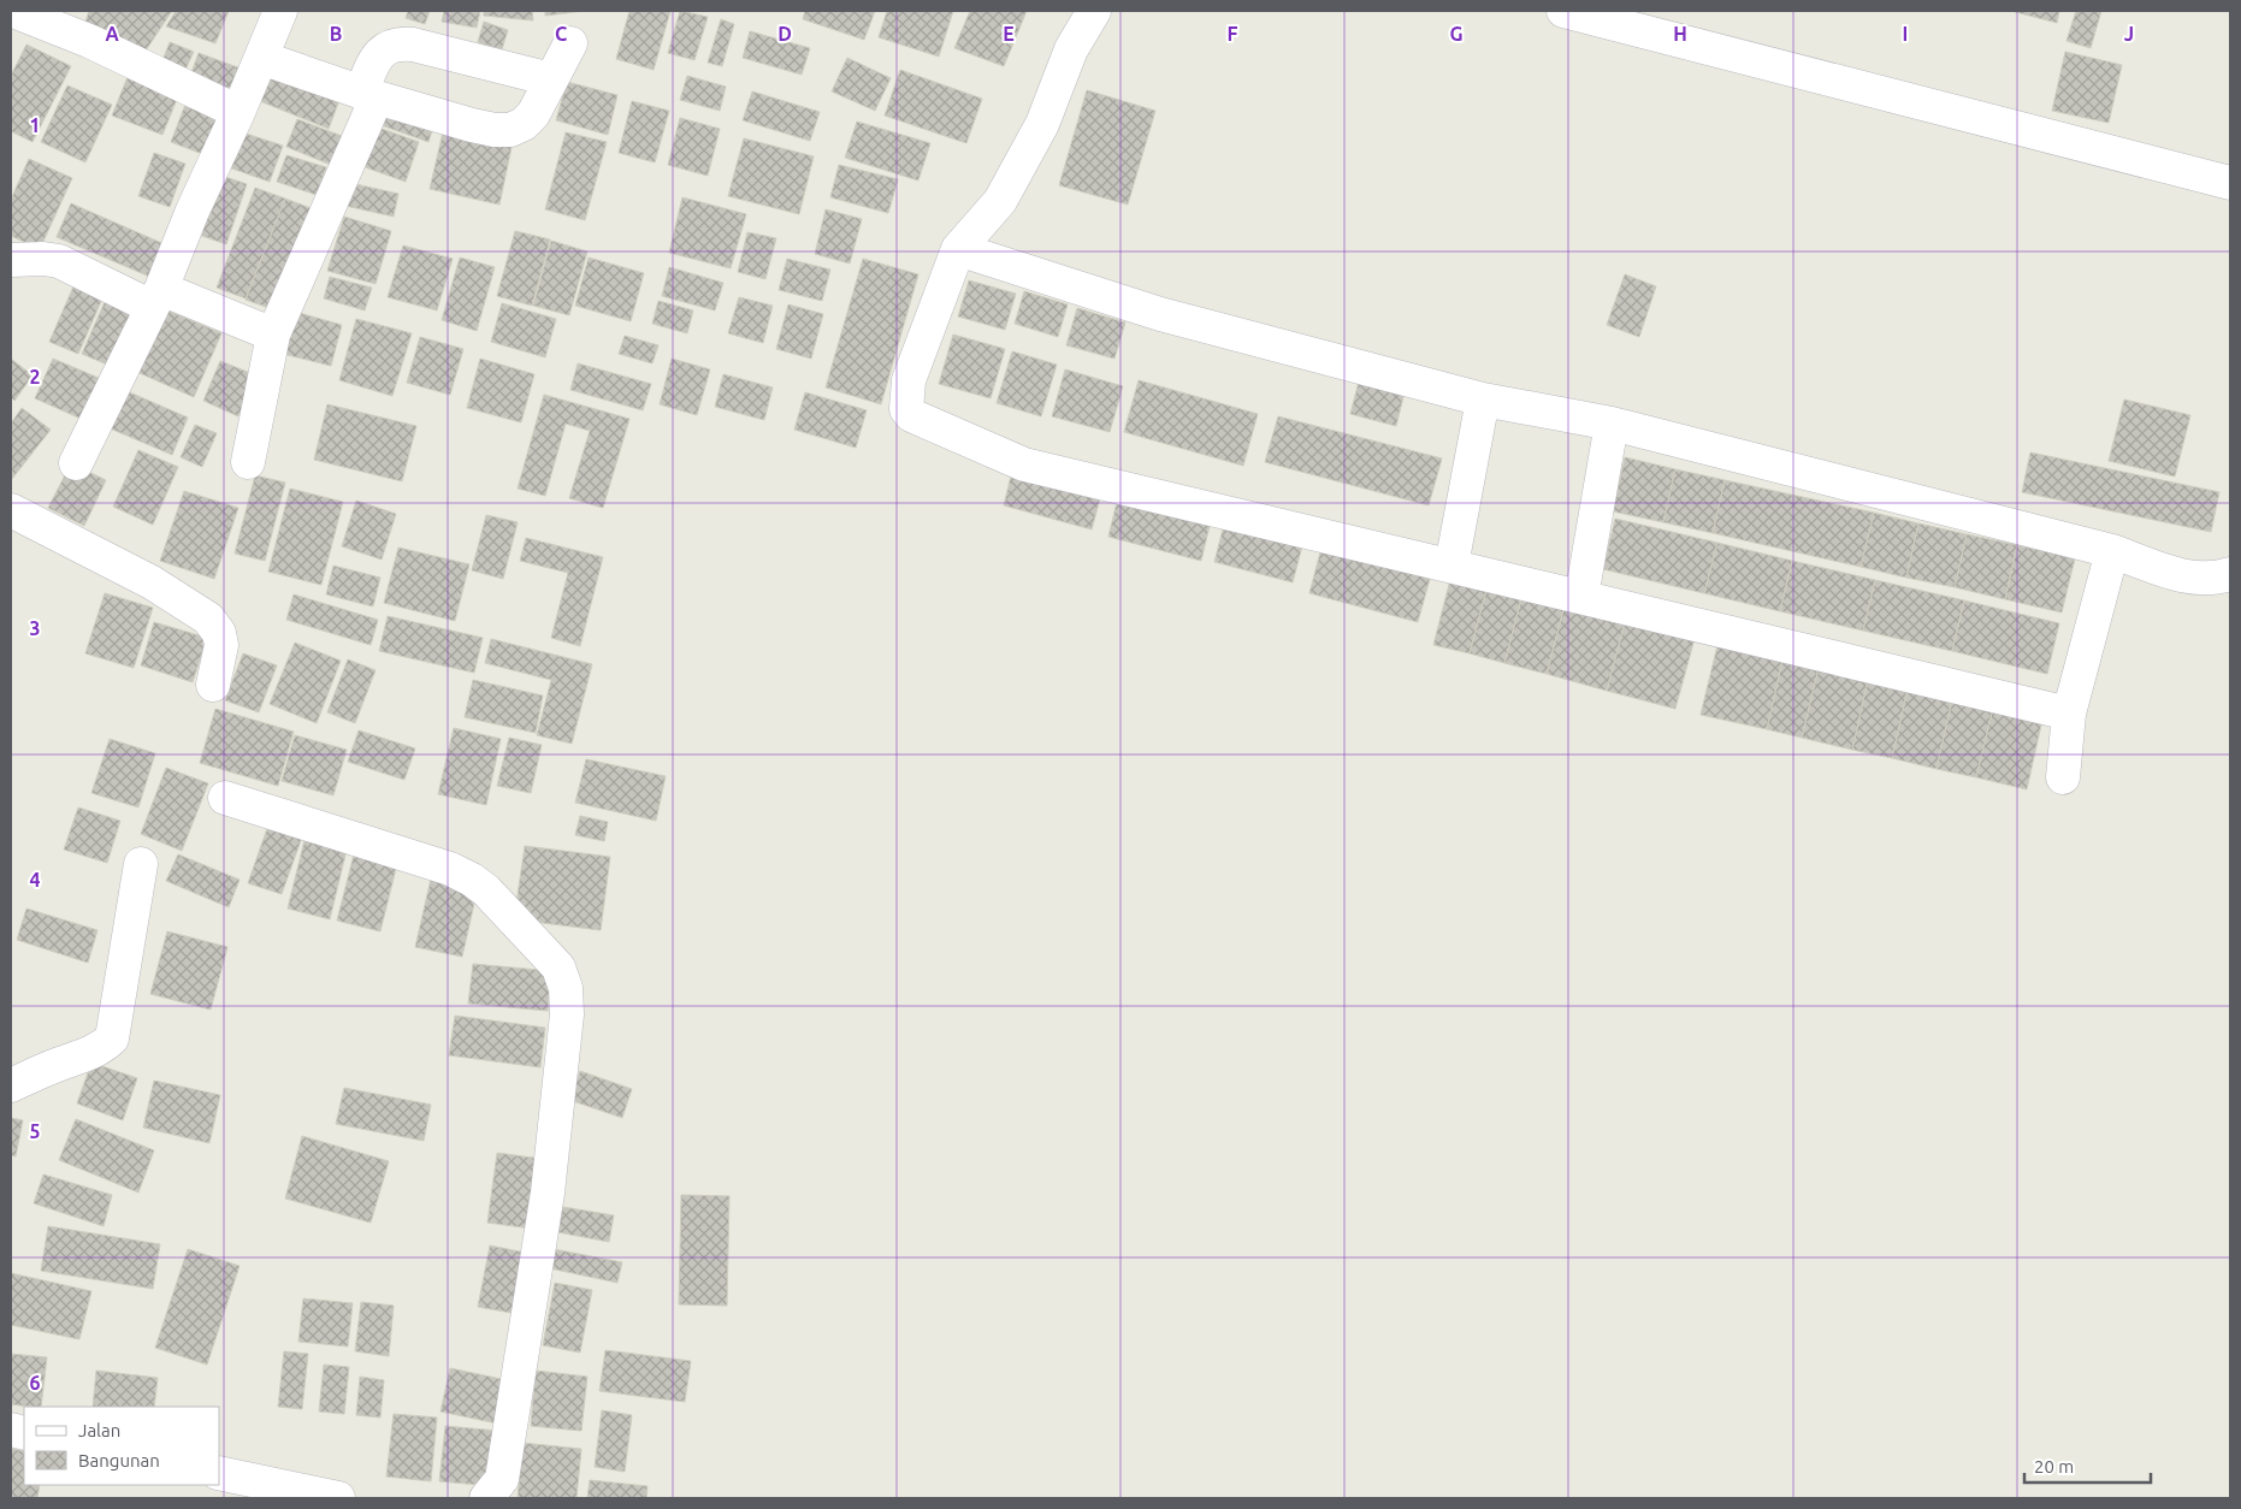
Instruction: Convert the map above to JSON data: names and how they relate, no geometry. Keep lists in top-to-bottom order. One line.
{"legend":["Jalan","Bangunan"],"scale_bar":"20 m","grid":{"columns":["A","B","C","D","E","F","G","H","I","J"],"rows":["1","2","3","4","5","6"]}}
